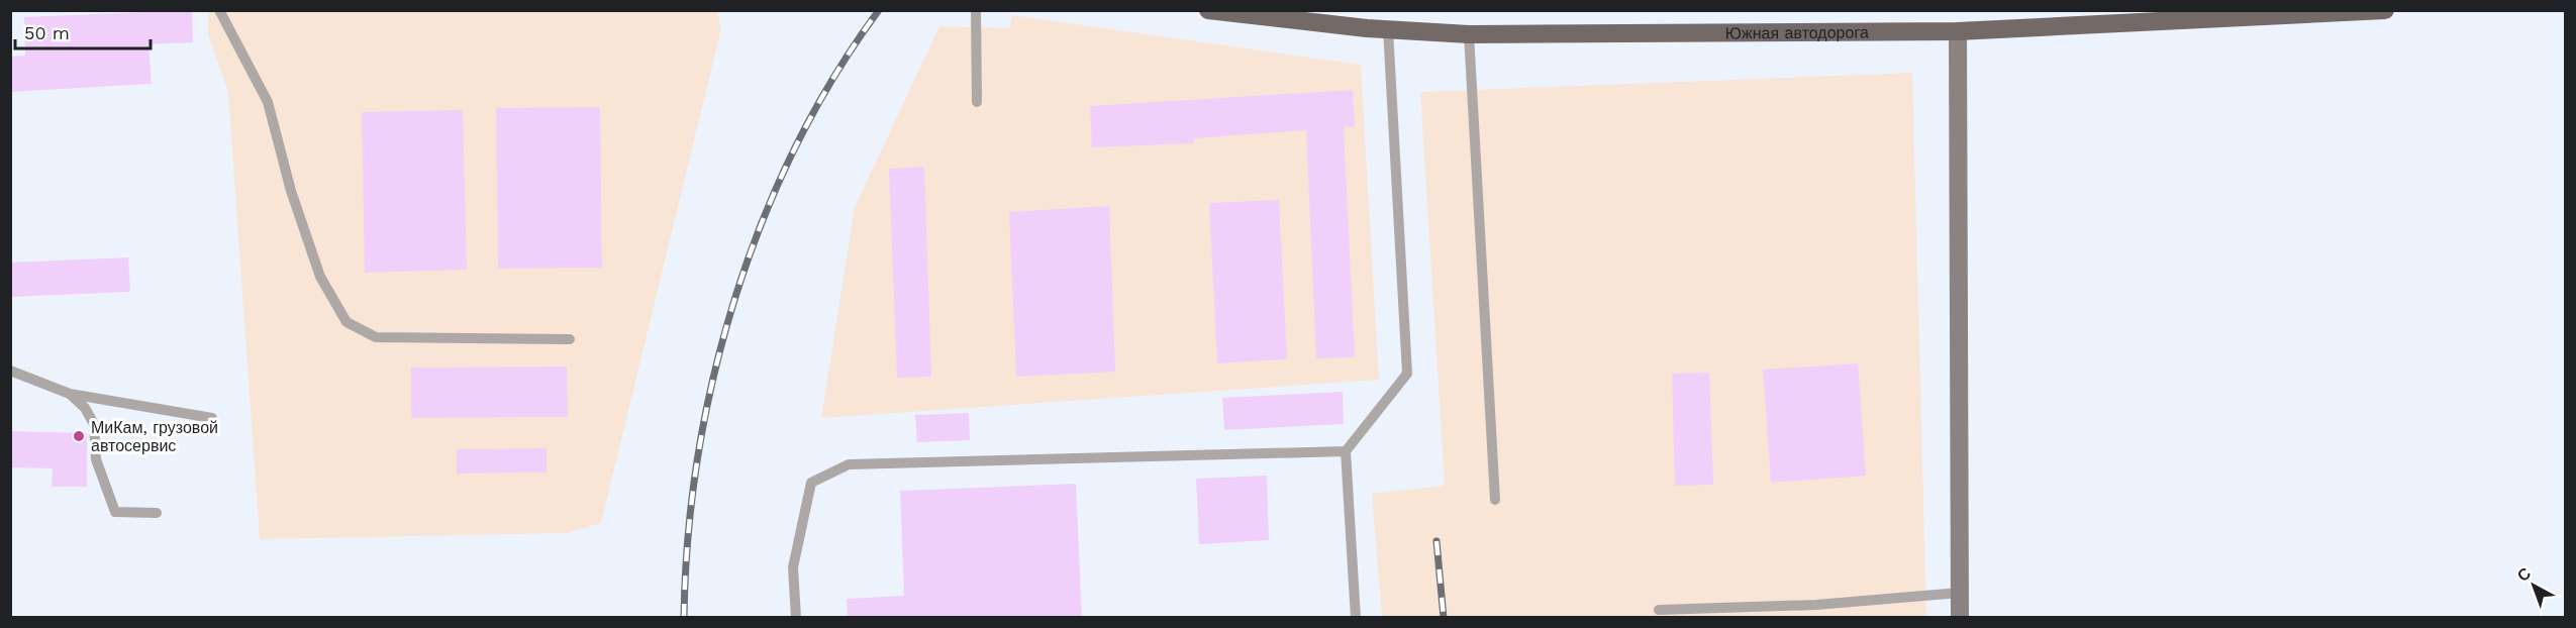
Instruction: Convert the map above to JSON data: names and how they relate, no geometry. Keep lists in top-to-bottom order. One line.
{"streets":{"main road":["Южная автодорога"]},"places":["МиКам, грузовой автосервис"],"scale_bar":"50 m","north":"top left"}
